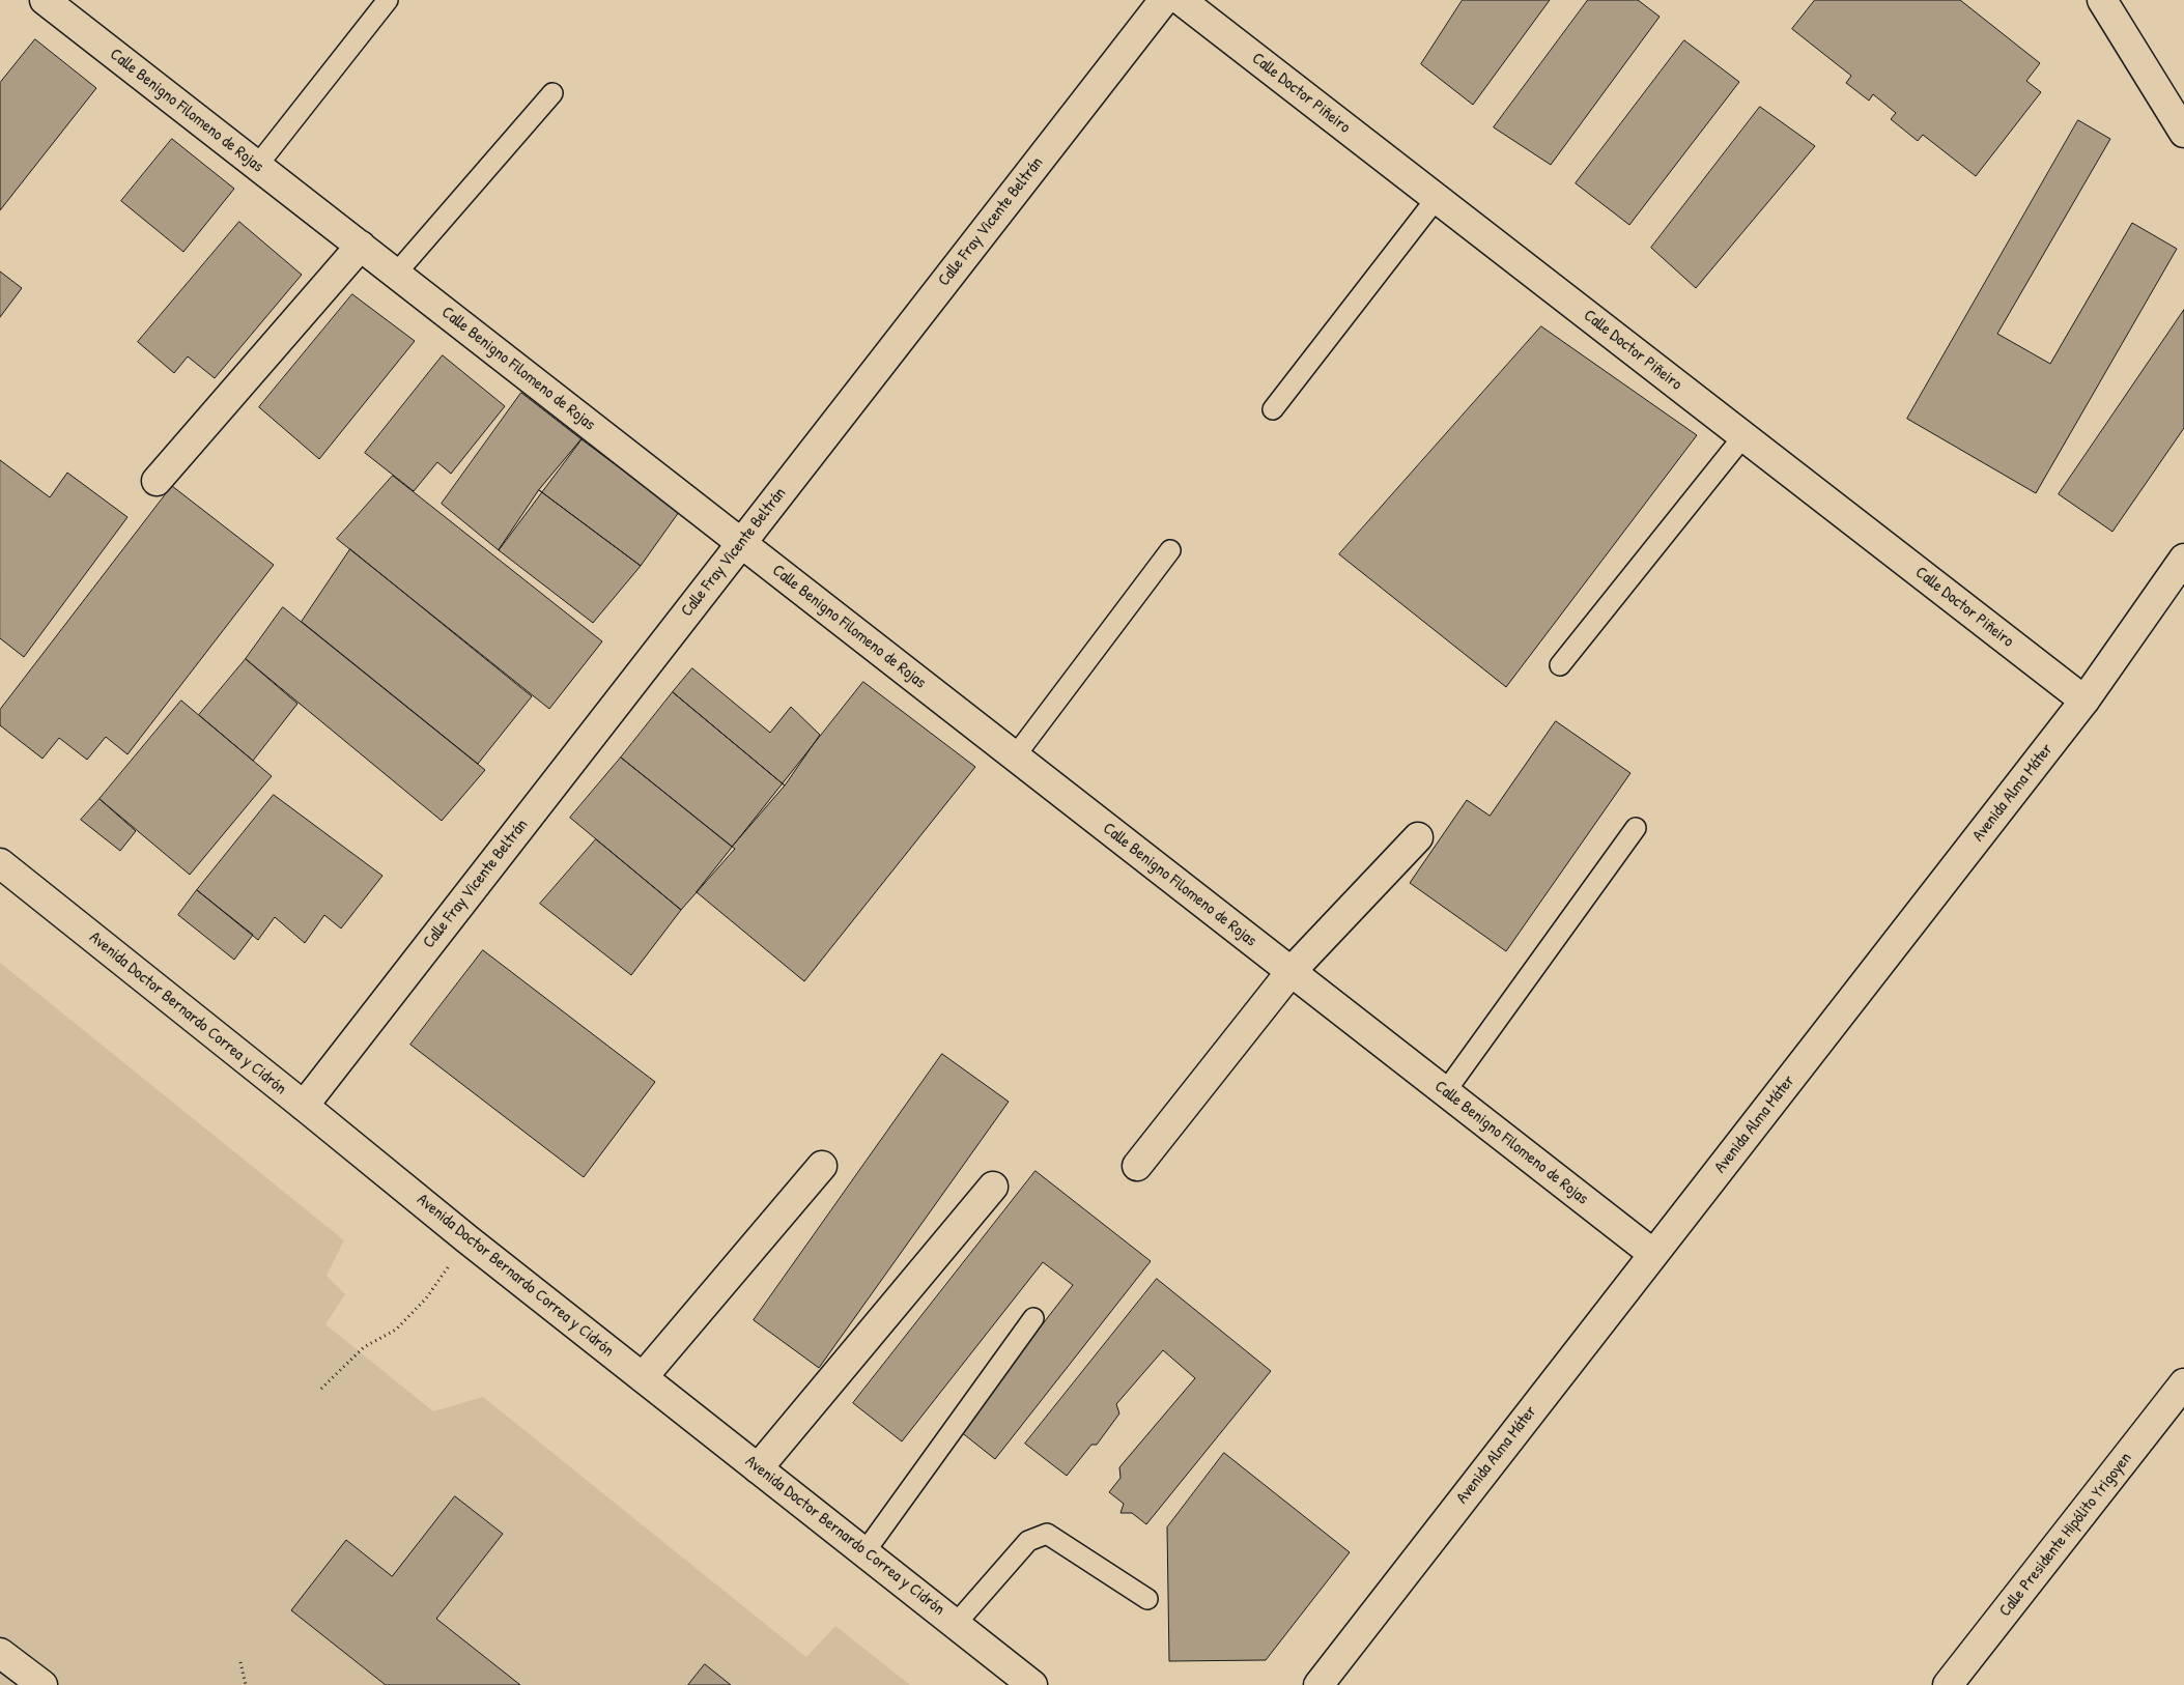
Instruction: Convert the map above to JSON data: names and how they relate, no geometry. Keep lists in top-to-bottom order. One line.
{"streets":{"street":["Calle Doctor Piñeiro","Calle Benigno Filomeno de Rojas","Calle Fray Vicente Beltrán","Avenida Alma Máter","Avenida Doctor Bernardo Correa y Cidrón","Calle Presidente Hipólito Yrigoyen"]},"crossings":[["Calle Doctor Piñeiro","Avenida Alma Máter"],["Calle Benigno Filomeno de Rojas","Calle Fray Vicente Beltrán"],["Calle Benigno Filomeno de Rojas","Avenida Alma Máter"],["Calle Fray Vicente Beltrán","Avenida Doctor Bernardo Correa y Cidrón"]]}
